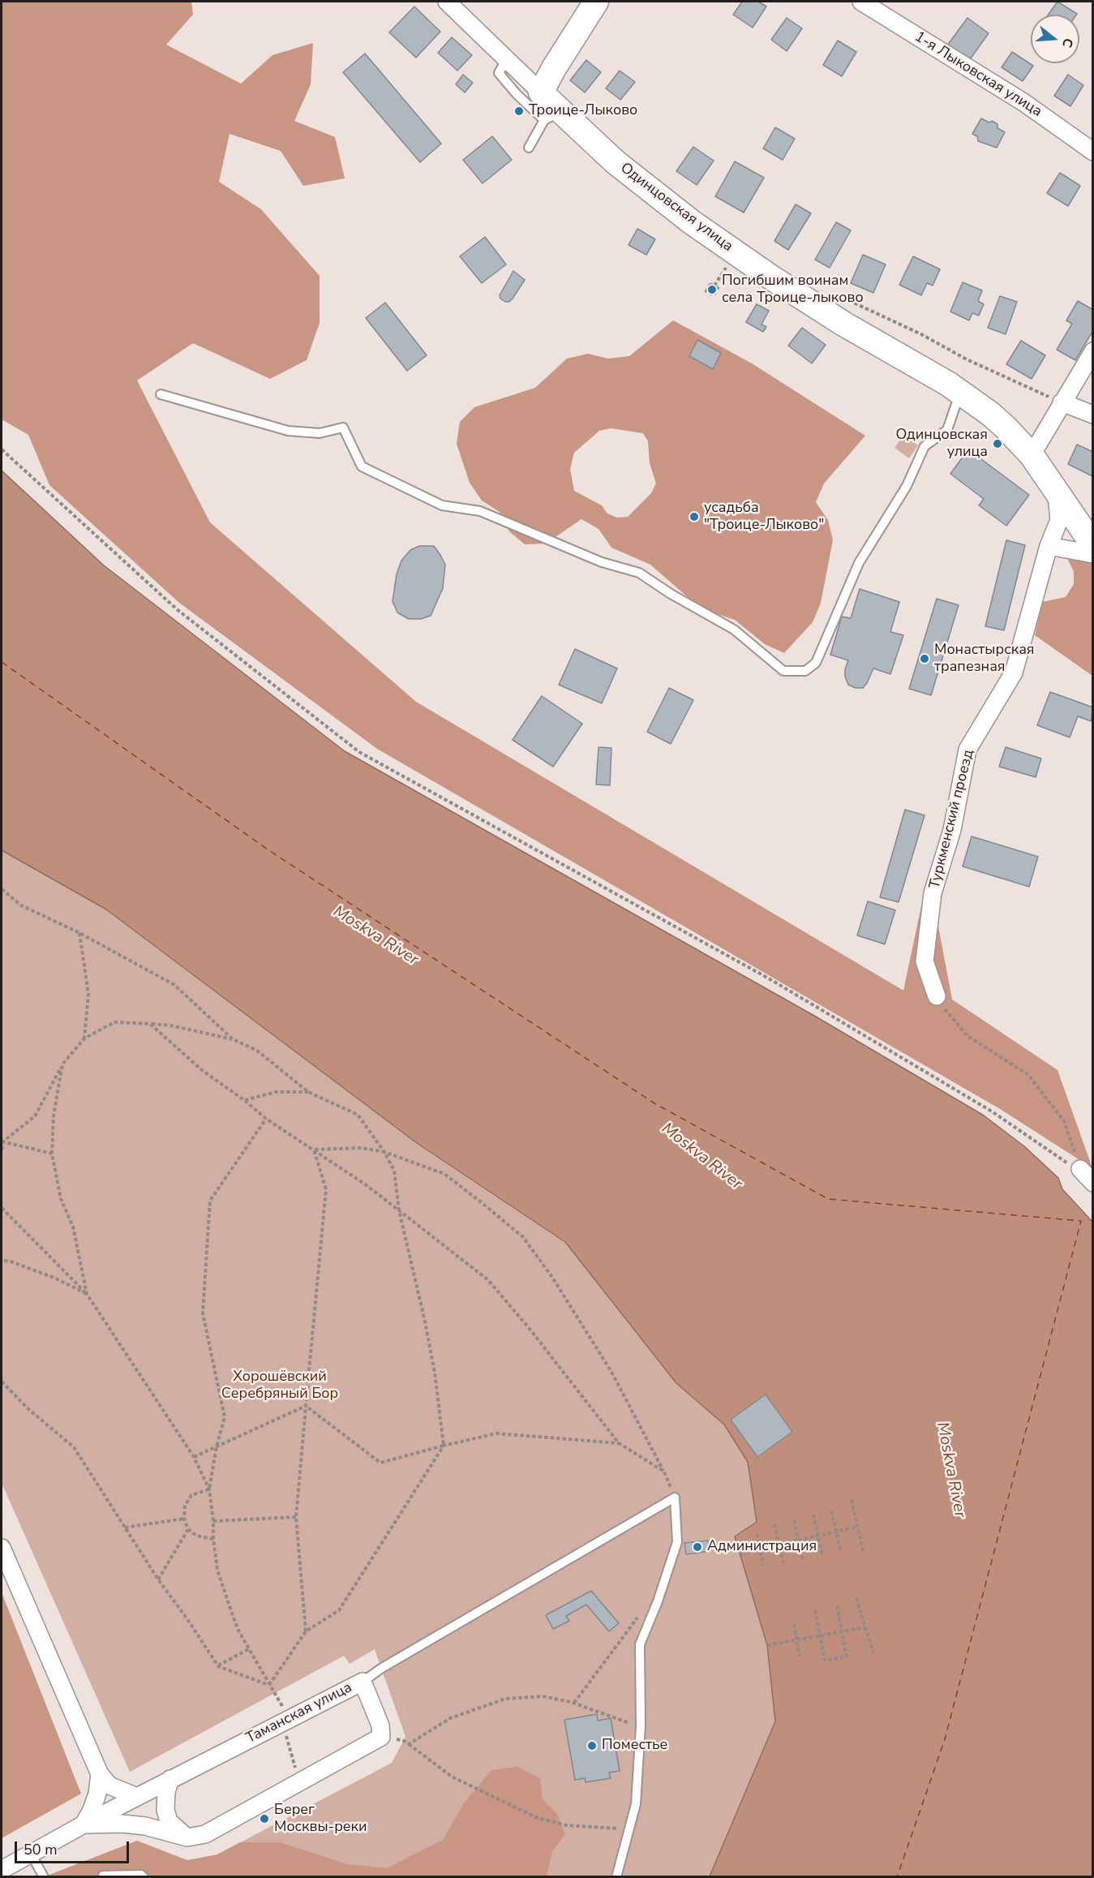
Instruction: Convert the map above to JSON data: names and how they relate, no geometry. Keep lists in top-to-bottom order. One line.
{"streets":{"street":["1-я Лыковская улица","Одинцовская улица","Туркменский проезд","Таманская улица"]},"crossings":[["Одинцовская улица","Туркменский проезд"]],"water":["Moskva River"],"parks":["Хорошёвский Серебряный Бор"],"places":["Троице-Лыково","Погибшим воинам села Троице-лыково","Одинцовская улица","усадьба \"Троице-Лыково\"","Монастырская трапезная","Администрация","Поместье","Берег Москвы-реки"],"scale_bar":"50 m","north":"right"}
